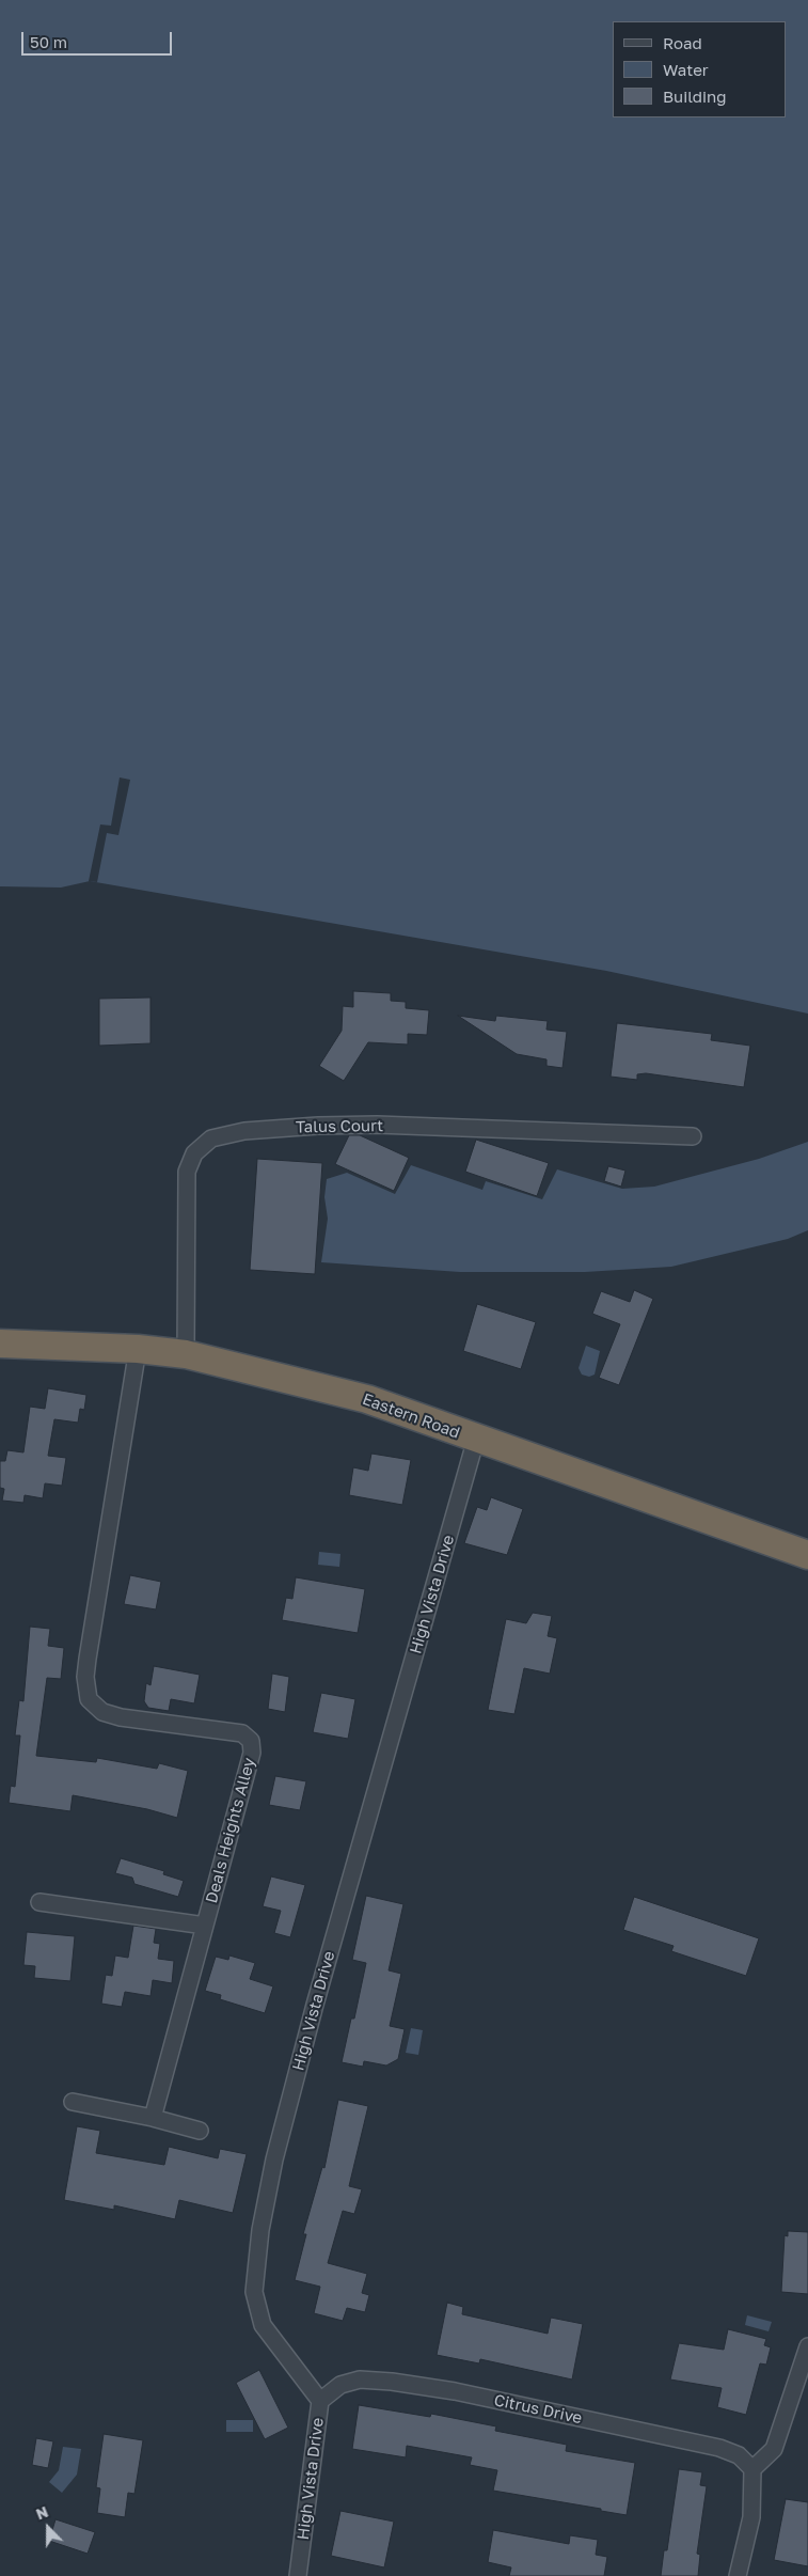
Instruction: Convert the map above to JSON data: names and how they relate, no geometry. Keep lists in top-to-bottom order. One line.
{"streets":{"highway":["Eastern Road"],"street":["Talus Court","High Vista Drive","Deals Heights Alley","Citrus Drive"]},"crossings":[["Talus Court","Eastern Road"],["Eastern Road","High Vista Drive"],["Eastern Road","Deals Heights Alley"],["High Vista Drive","Citrus Drive"]],"legend":["Road","Water","Building"],"scale_bar":"50 m","north":"top"}
